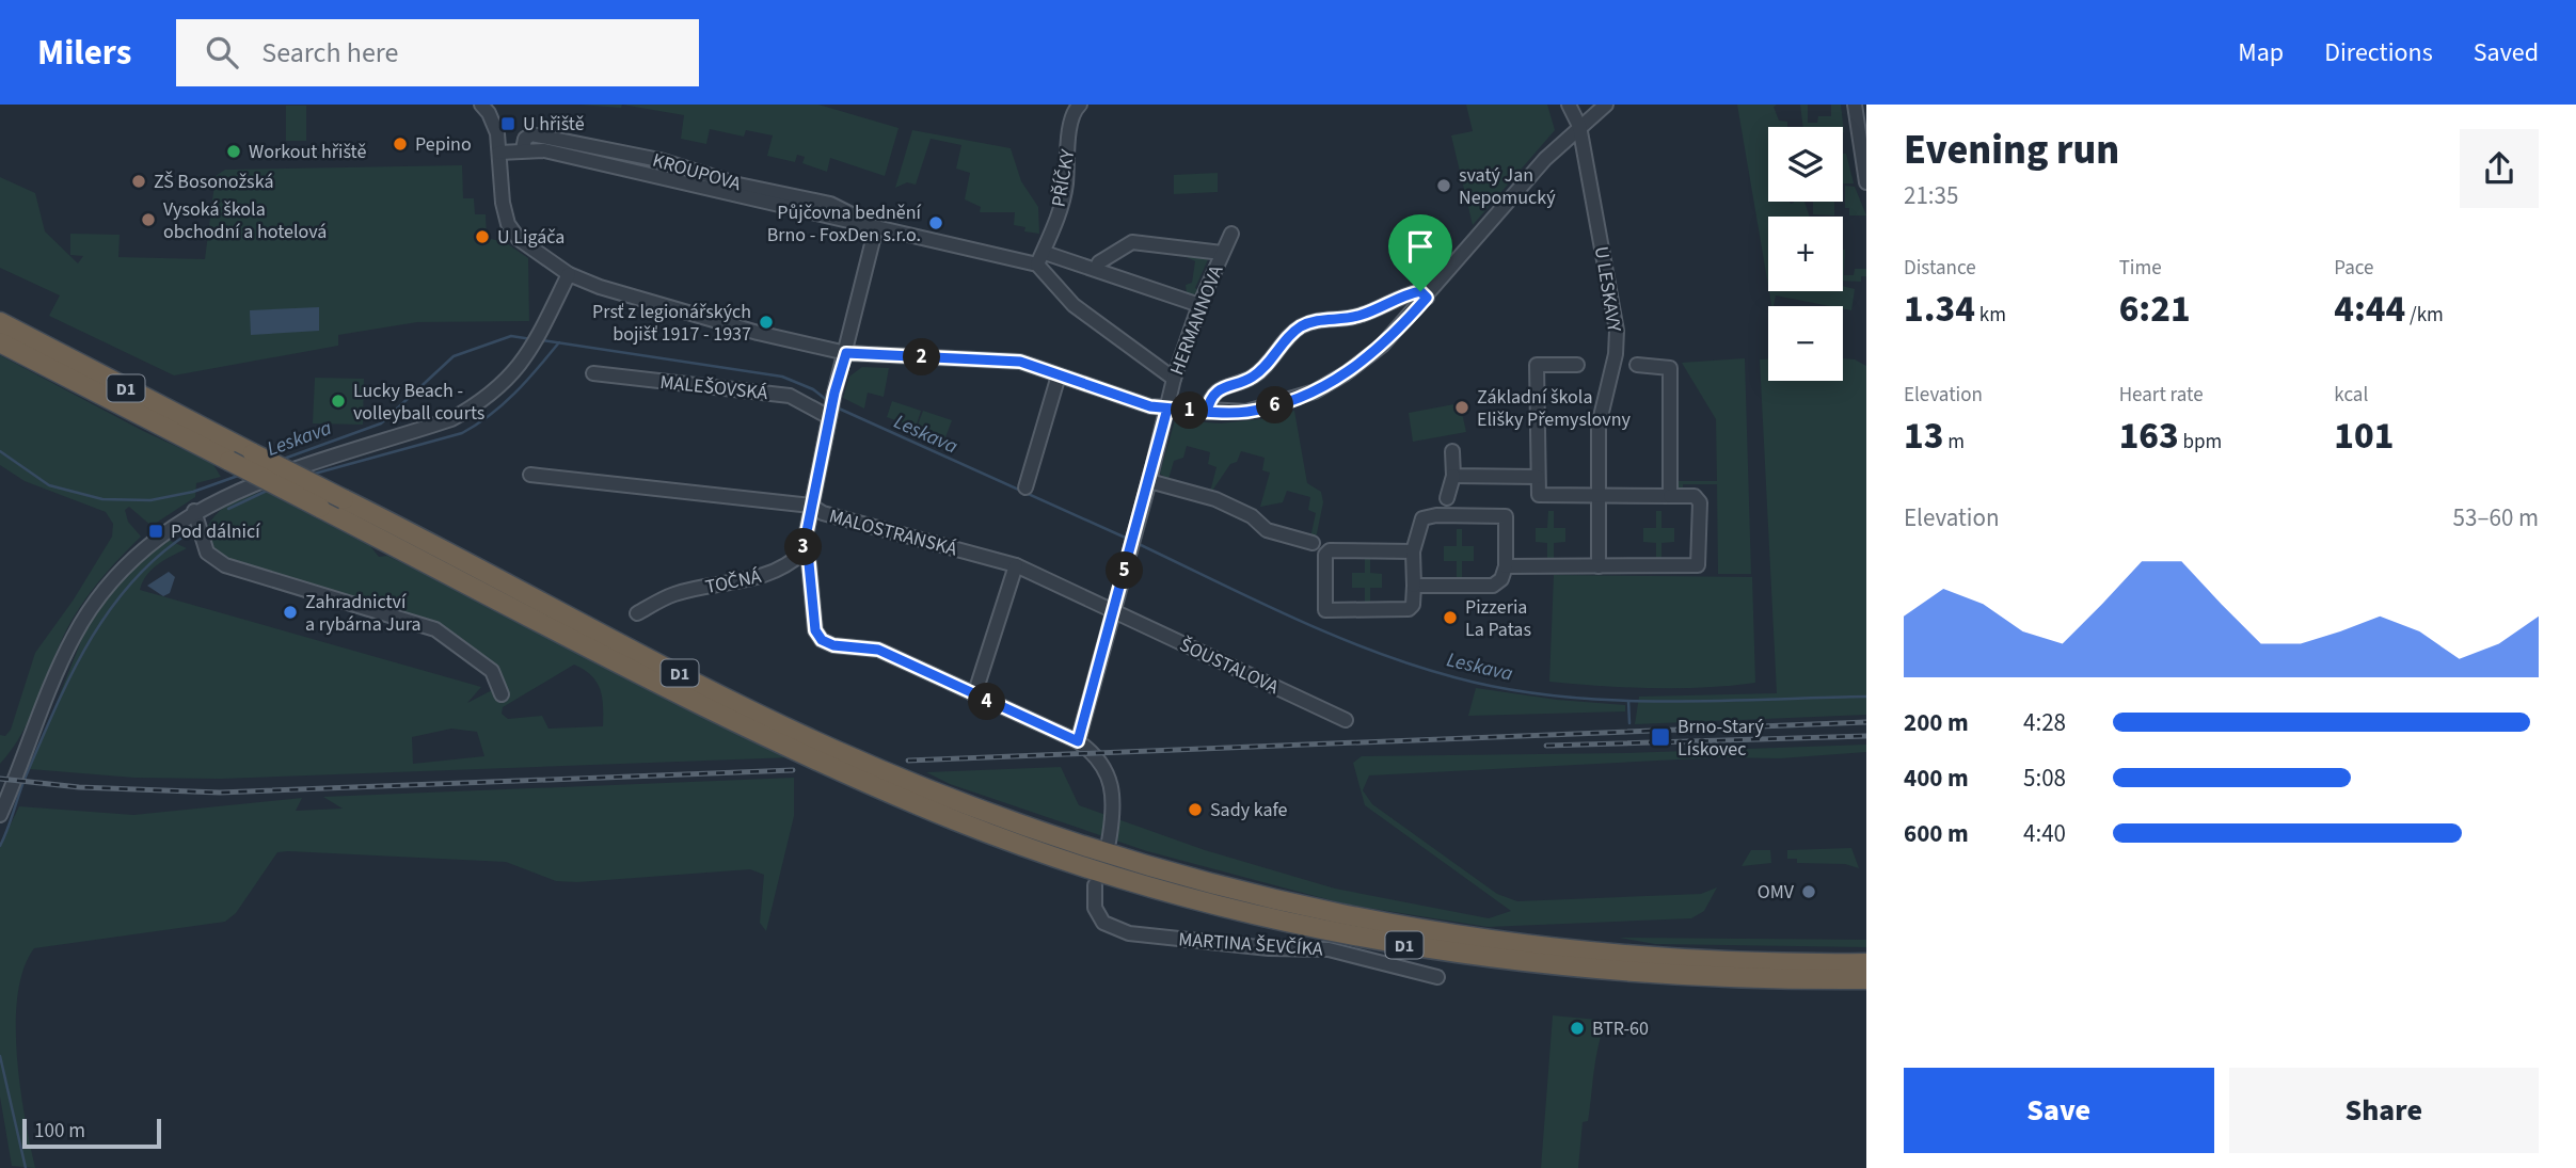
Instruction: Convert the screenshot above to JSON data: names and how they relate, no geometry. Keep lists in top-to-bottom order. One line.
{"streets":{"highway":["D1"],"street":["KROUPOVA","PŘÍČKY","U LESKAVY","HERMANNOVA","MALEŠOVSKÁ","MALOSTRANSKÁ","TOČNÁ","ŠOUSTALOVA","MARTINA ŠEVČÍKA"]},"crossings":[["KROUPOVA","PŘÍČKY"],["HERMANNOVA","MALOSTRANSKÁ"],["HERMANNOVA","ŠOUSTALOVA"],["MALOSTRANSKÁ","ŠOUSTALOVA"]],"water":["Leskava"],"places":{"transit":["U hřiště","Pod dálnicí","Brno-Starý Lískovec"],"other":["Pepino","Workout hřiště","ZŠ Bosonožská","svatý Jan Nepomucký","Vysoká škola obchodní a hotelová","Půjčovna bednění Brno - FoxDen s.r.o.","U Ligáča","Prsť z legionářských bojišť 1917 - 1937","Lucky Beach - volleyball courts","Základní škola Elišky Přemyslovny","Zahradnictví a rybárna Jura","Pizzeria La Patas","Sady kafe","OMV","BTR-60"]},"scale_bar":"100 m","page":{"header":"Milers","search":"Search here","nav":["Map","Directions","Saved"],"heading":["Evening run","21:35"],"map_buttons":["+","−"],"stats":[["Distance","1.34 km"],["Time","6:21"],["Pace","4:44 /km"],["Elevation","13 m"],["Heart rate","163 bpm"],["kcal","101"]],"pins":["2","6","1","3","5","4"],"chart":["Elevation","53–60 m"],"list":[{"name":"200 m","note":"4:28"},{"name":"400 m","note":"5:08"},{"name":"600 m","note":"4:40"}],"buttons":["Save","Share"],"scale":"100 m"}}
